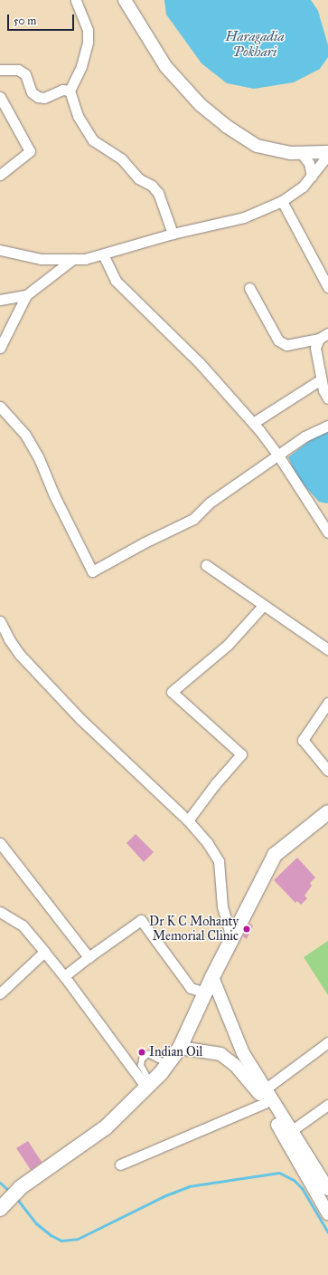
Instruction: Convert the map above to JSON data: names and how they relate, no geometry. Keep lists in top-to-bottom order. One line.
{"water":["Haragadia Pokhari"],"places":["Dr K C Mohanty Memorial Clinic","Indian Oil"],"scale_bar":"50 m"}
